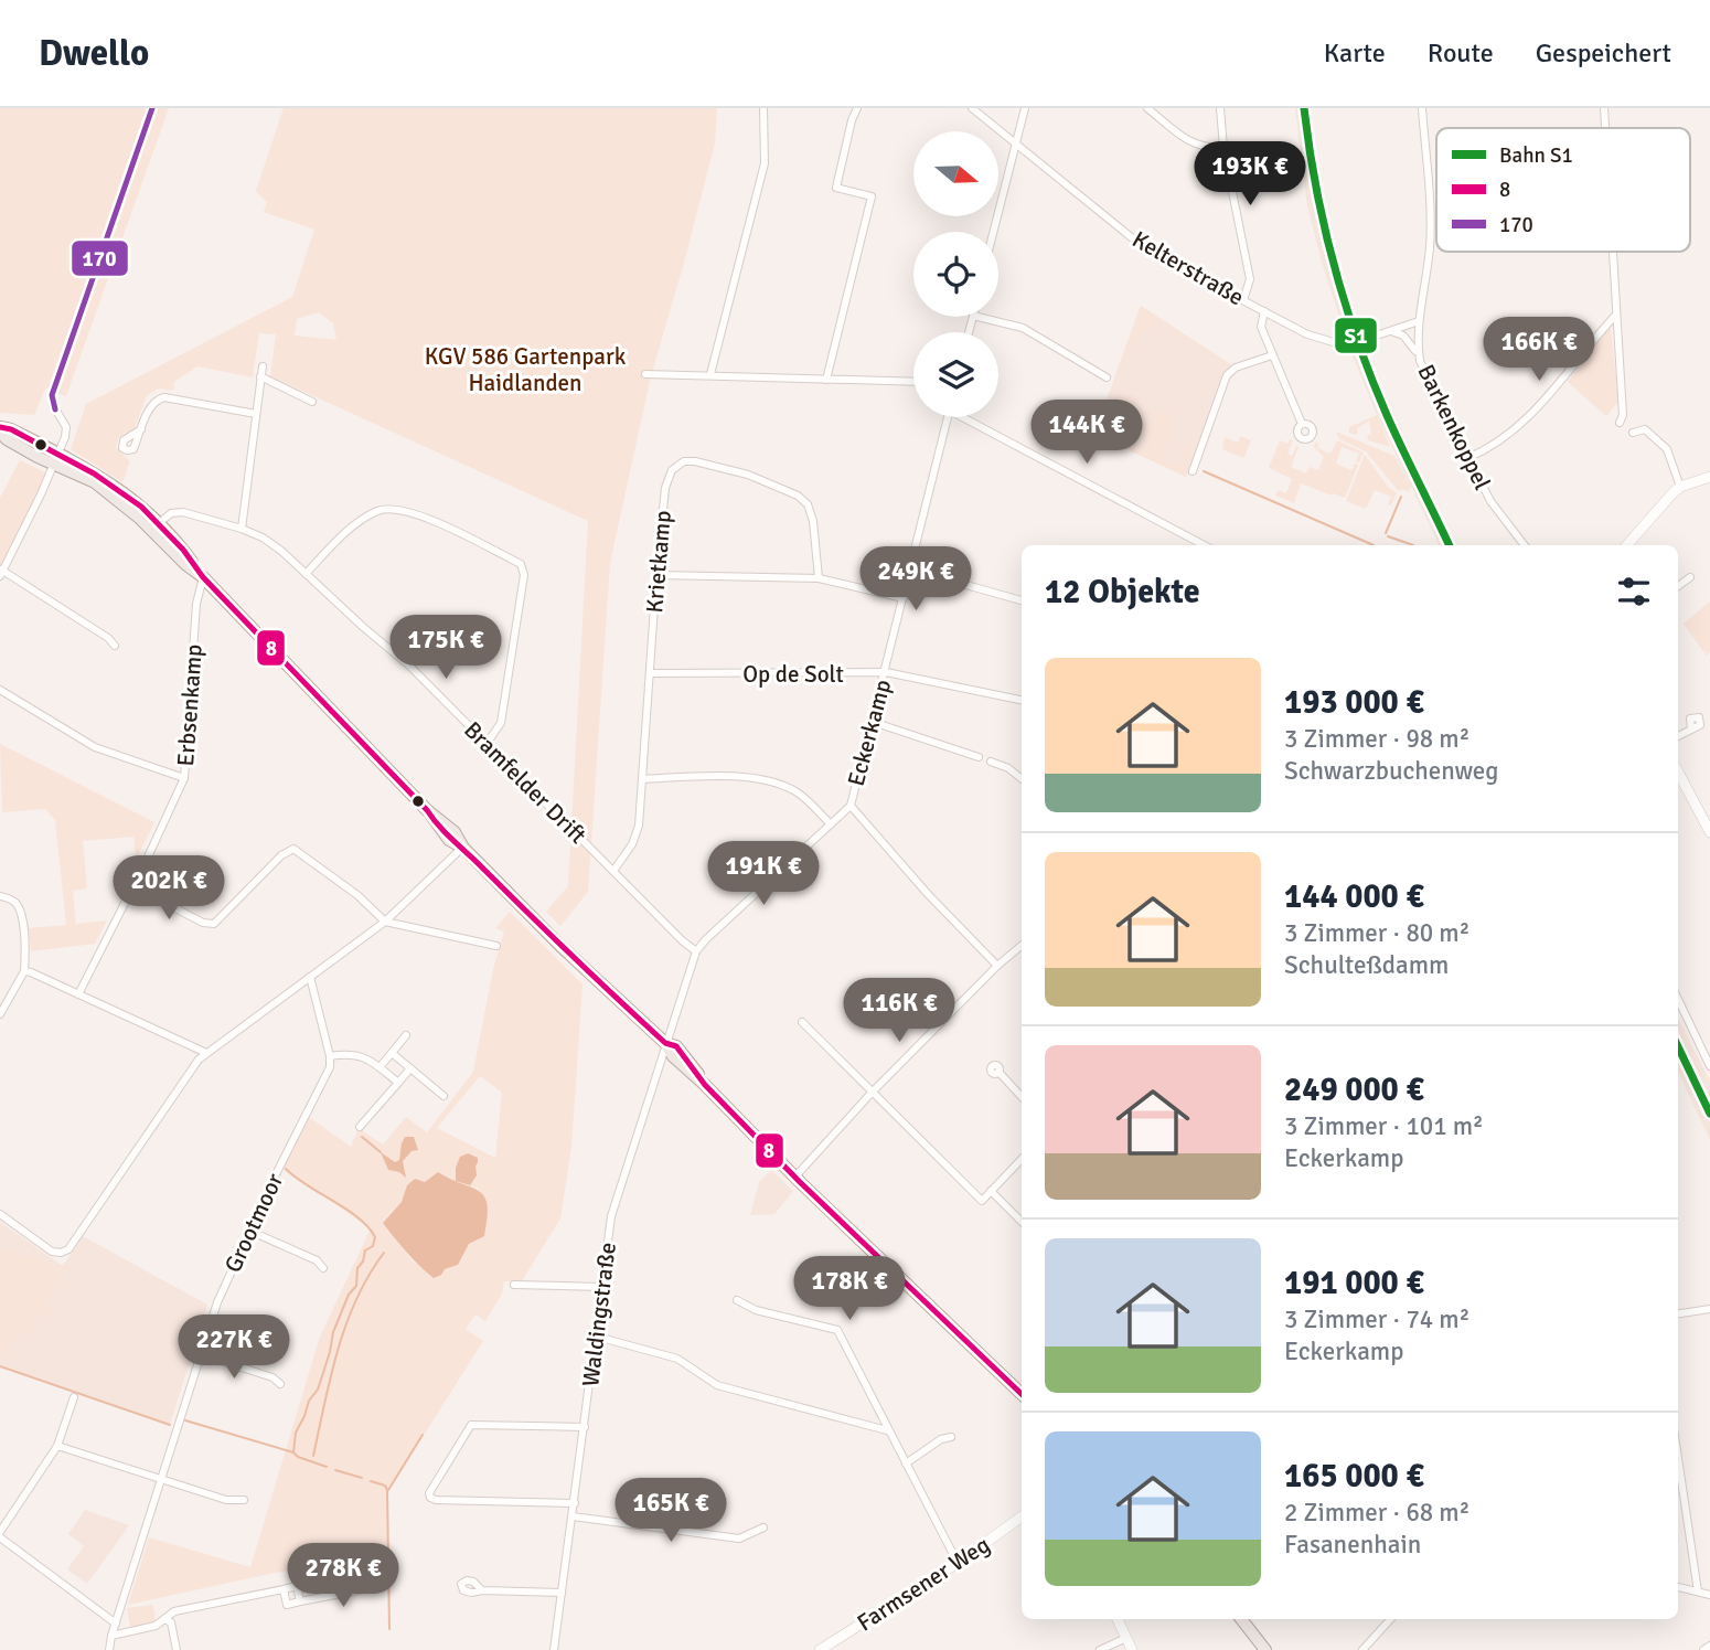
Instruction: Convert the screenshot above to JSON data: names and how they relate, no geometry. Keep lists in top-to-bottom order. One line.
{"streets":{"main road":["Farmsener Weg"],"street":["Kelterstraße","Barkenkoppel","Krietkamp","Op de Solt","Erbsenkamp","Eckerkamp","Bramfelder Drift","Grootmoor","Waldingstraße"]},"crossings":[["Kelterstraße","Barkenkoppel"],["Krietkamp","Op de Solt"],["Krietkamp","Bramfelder Drift"],["Op de Solt","Eckerkamp"],["Eckerkamp","Bramfelder Drift"],["Eckerkamp","Waldingstraße"]],"parks":["KGV 586 Gartenpark Haidlanden"],"lines":["rail line S1","transit line 170","transit line 8"],"legend":["Bahn S1","8","170"],"north":"right","page":{"header":"Dwello","nav":["Karte","Route","Gespeichert"],"price":["193K €","166K €","144K €","249K €","175K €","191K €","202K €","116K €","178K €","227K €","165K €","278K €"],"heading":"12 Objekte","list":[{"name":"193 000 €","note":"3 Zimmer · 98 m² · Schwarzbuchenweg"},{"name":"144 000 €","note":"3 Zimmer · 80 m² · Schulteßdamm"},{"name":"249 000 €","note":"3 Zimmer · 101 m² · Eckerkamp"},{"name":"191 000 €","note":"3 Zimmer · 74 m² · Eckerkamp"},{"name":"165 000 €","note":"2 Zimmer · 68 m² · Fasanenhain"}]}}
